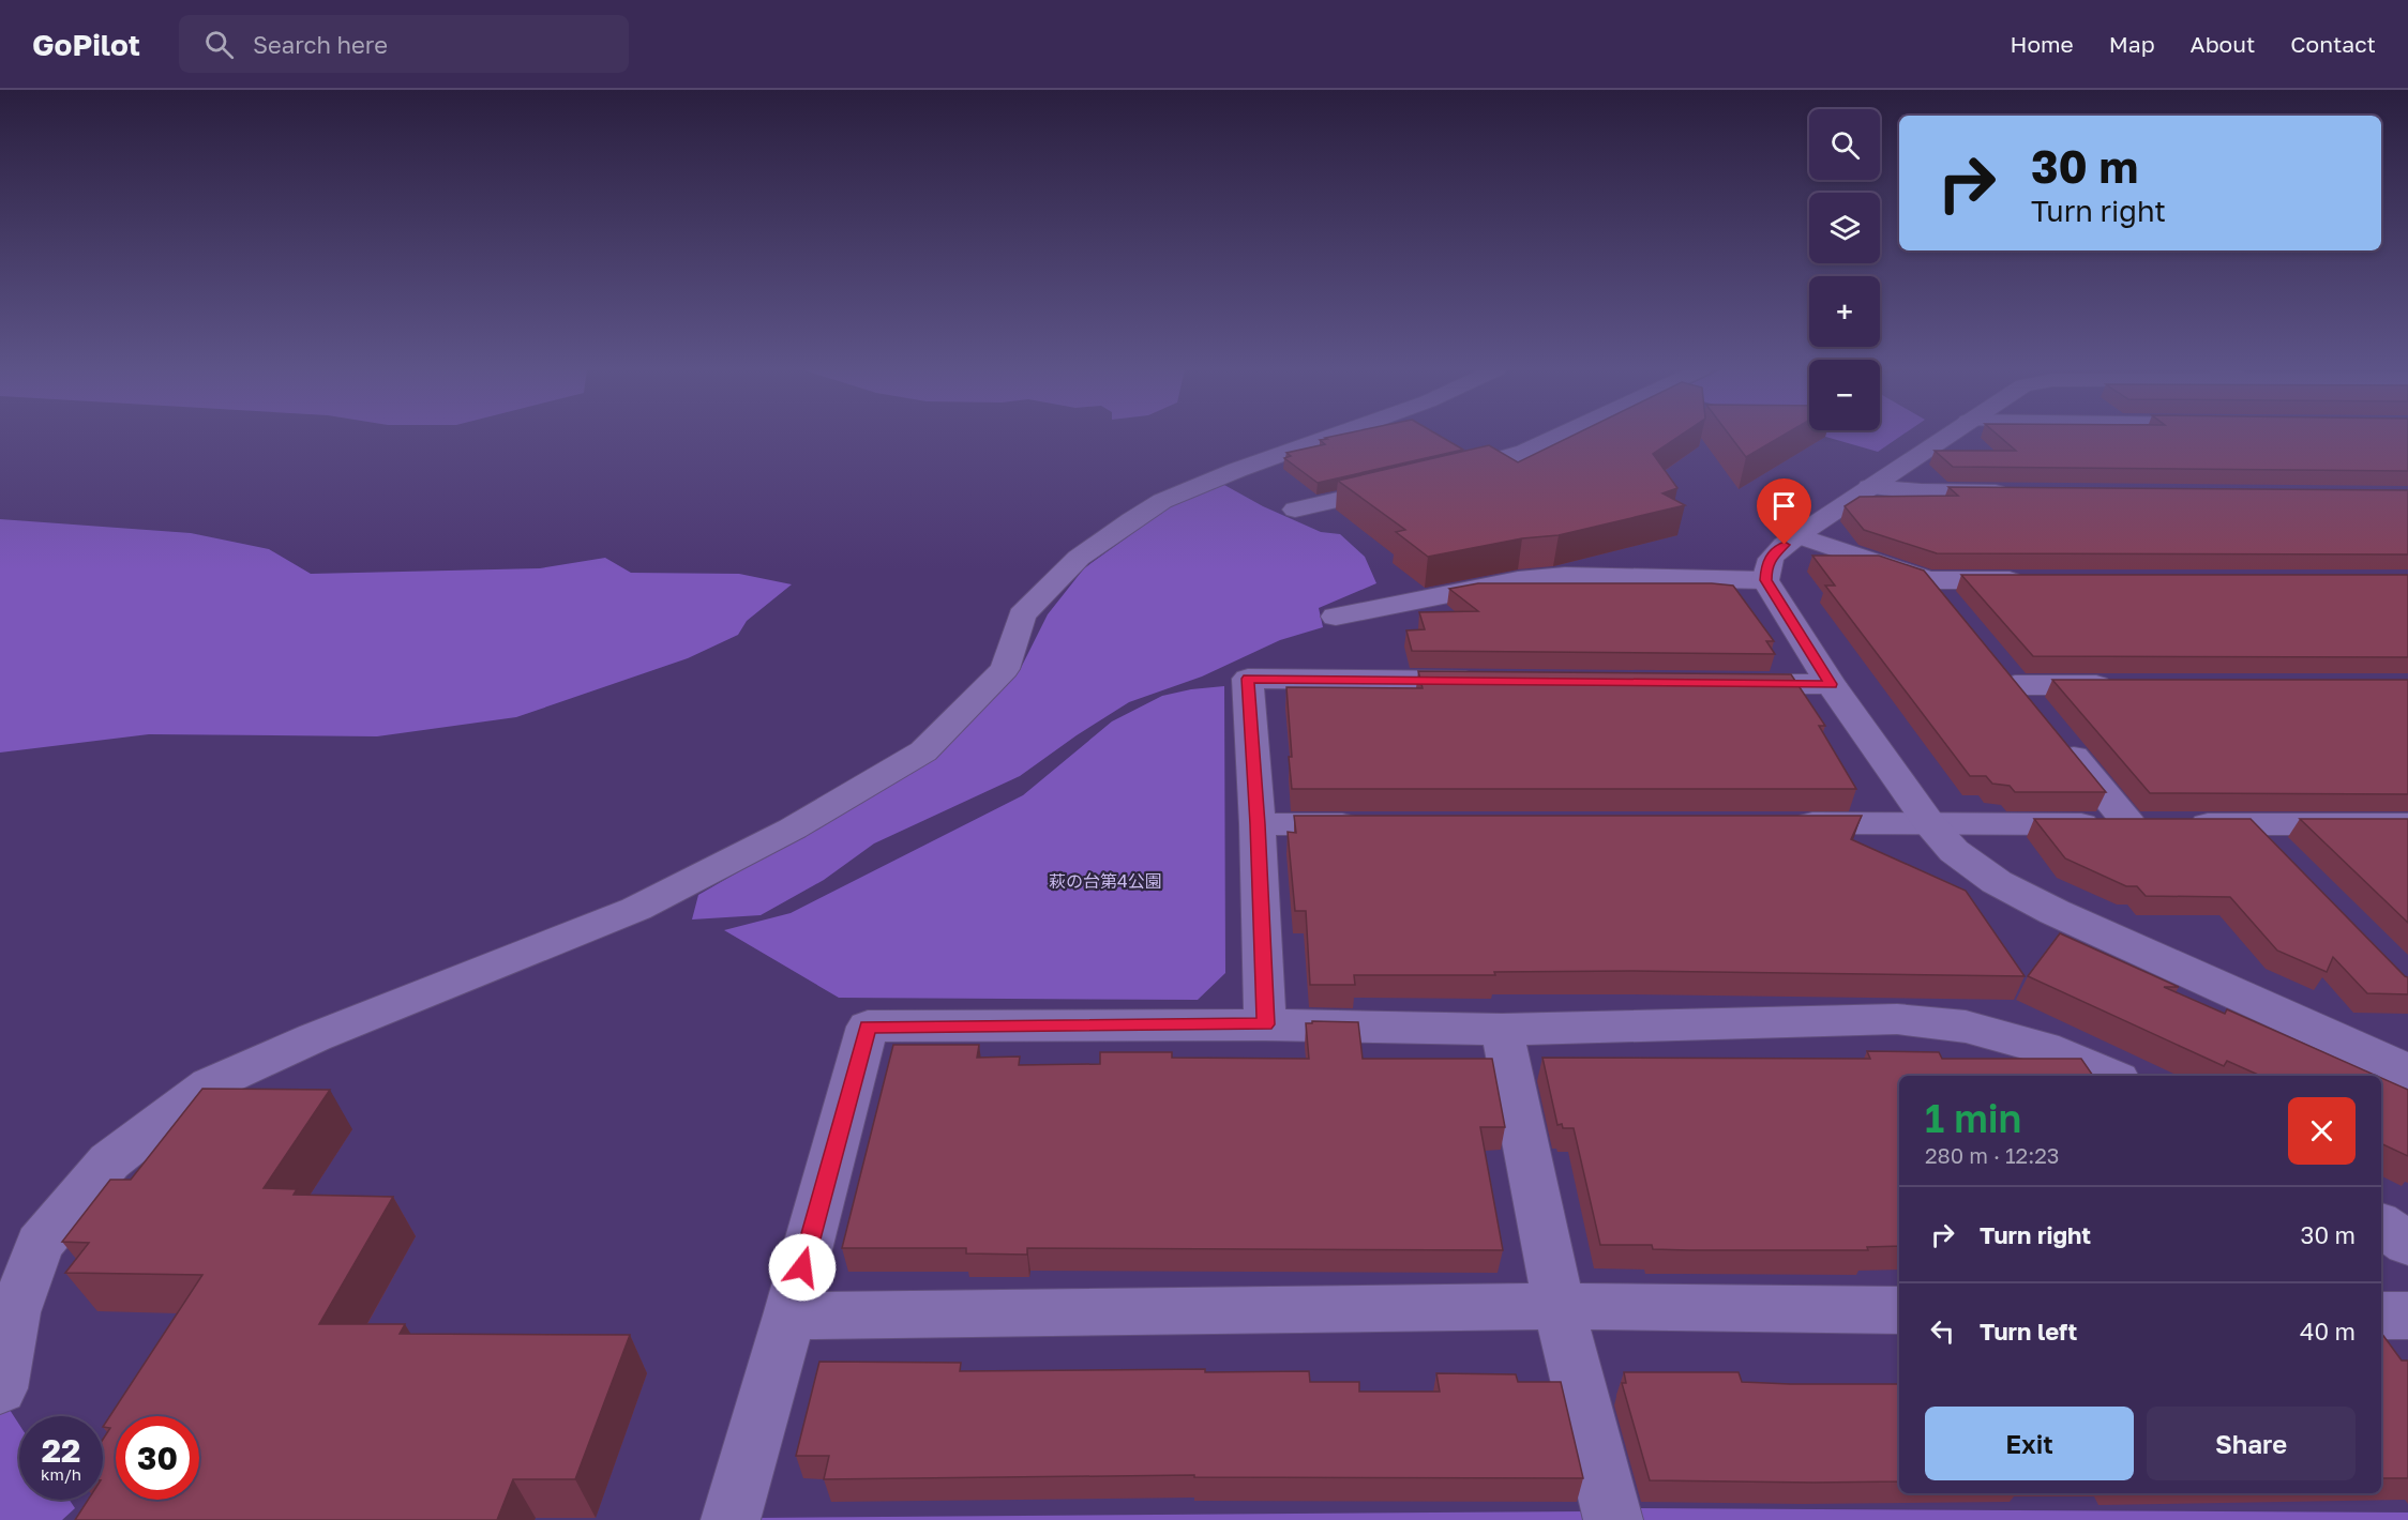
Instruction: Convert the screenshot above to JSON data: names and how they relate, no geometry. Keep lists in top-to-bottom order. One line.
{"parks":["萩の台第4公園"],"page":{"header":"GoPilot","search":"Search here","nav":["Home","Map","About","Contact"],"map_buttons":["+","−"],"turn":["30 m","Turn right"],"heading":["1 min","280 m · 12:23"],"list":[{"name":"Turn right","value":"30 m"},{"name":"Turn left","value":"40 m"}],"buttons":["Exit","Share"],"speed":"22 km/h","limit":"30"}}
